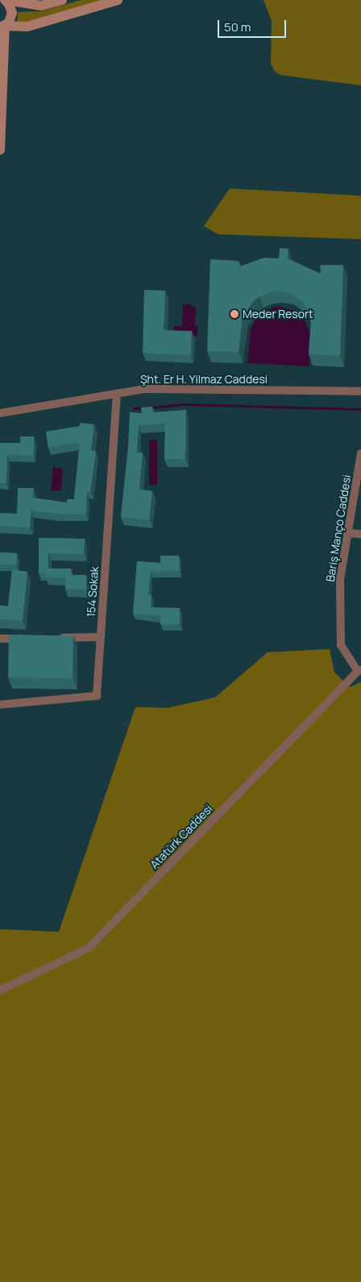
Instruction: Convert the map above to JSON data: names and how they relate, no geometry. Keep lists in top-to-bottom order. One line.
{"streets":{"street":["Şht. Er H. Yilmaz Caddesi","Bariş Manço Caddesi","154 Sokak","Atatürk Caddesi"]},"crossings":[["Şht. Er H. Yilmaz Caddesi","154 Sokak"],["Bariş Manço Caddesi","Atatürk Caddesi"]],"places":["Meder Resort"],"scale_bar":"50 m"}
